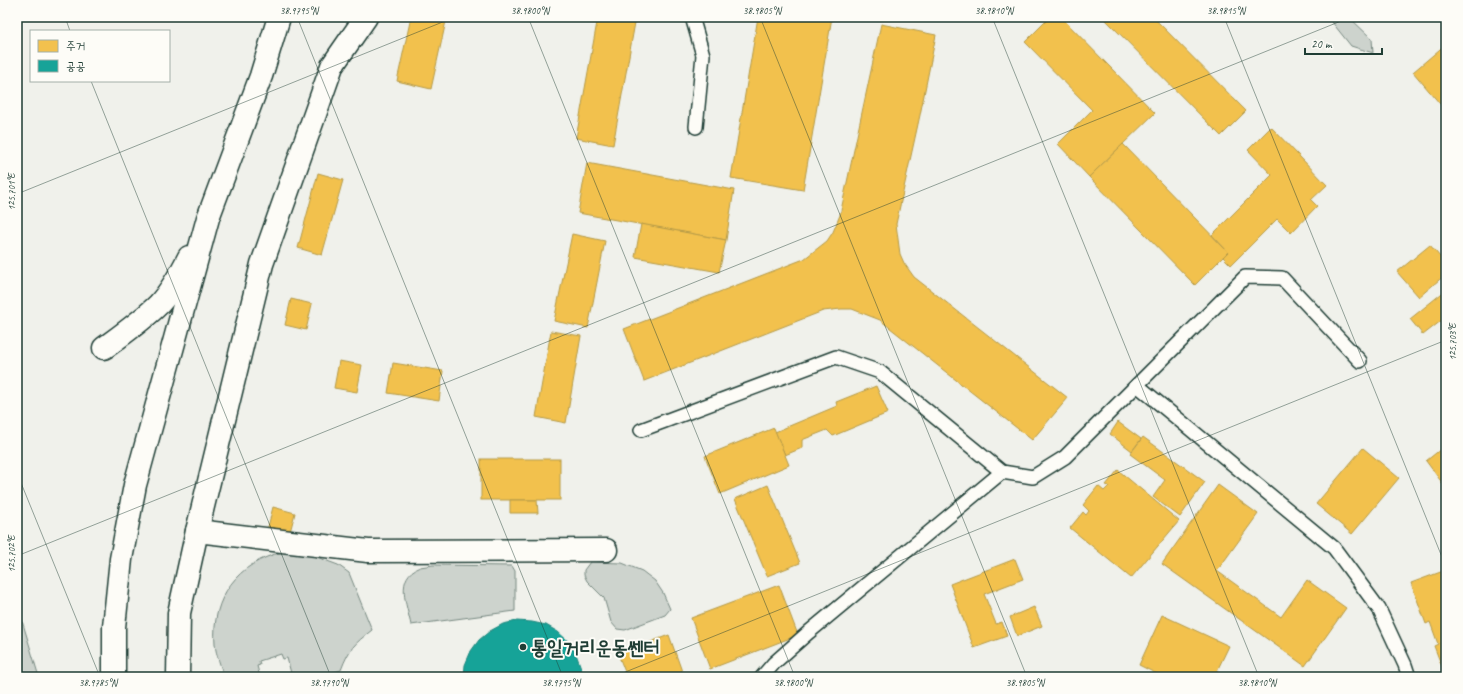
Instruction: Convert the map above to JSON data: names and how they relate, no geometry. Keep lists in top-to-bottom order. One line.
{"places":["통일거리운동쎈터"],"legend":["주거","공공"],"scale_bar":"20 m","coordinates":["38.9795°N","38.9800°N","38.9805°N","38.9810°N","38.9815°N","125.701°E","125.703°E","125.702°E","38.9785°N","38.9790°N"]}
